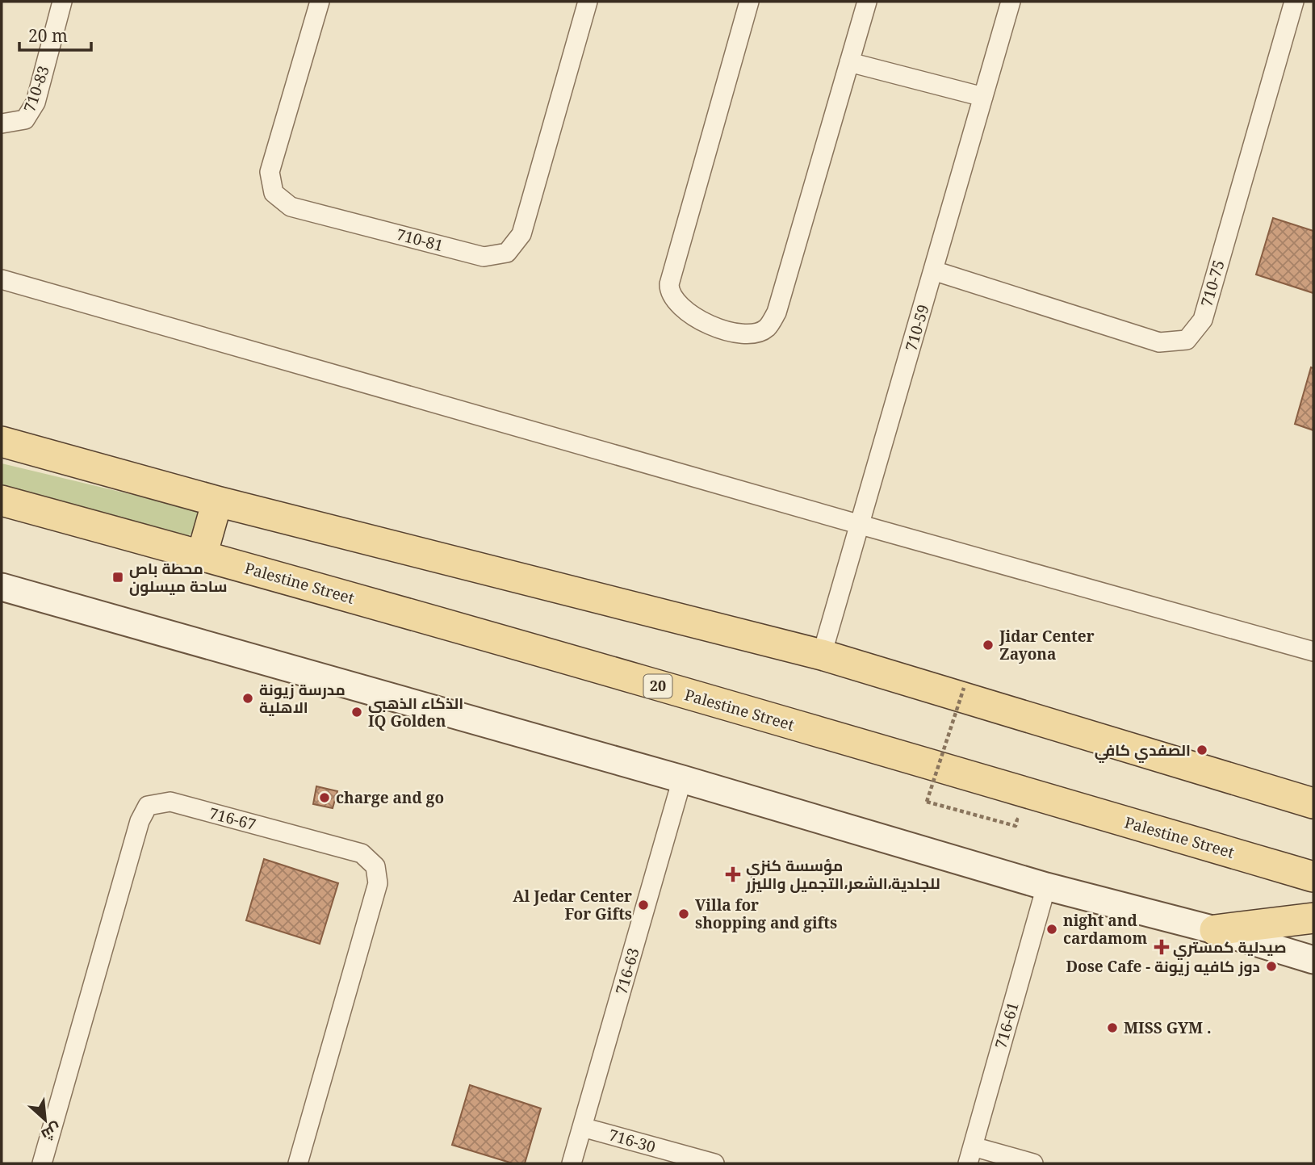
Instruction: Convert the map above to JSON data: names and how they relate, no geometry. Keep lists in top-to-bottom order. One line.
{"streets":{"main road":["Palestine Street","20"],"street":["710-83","710-81","710-75","710-59","716-67","716-63","716-61","716-30"]},"crossings":[["710-75","710-59"],["716-63","716-30"]],"places":{"transit":["محطة باص ساحة ميسلون"],"other":["Jidar Center Zayona","مدرسة زيونة الاهلية","الذكاء الذهبي IQ Golden","الصفدي كافي","charge and go","Al Jedar Center For Gifts","Villa for shopping and gifts","night and cardamom","Dose Cafe - دوز كافيه زيونة","MISS GYM ."],"health":["مؤسسة كنزي للجلدية،الشعر،التجميل والليزر","صيدلية كمستري"]},"scale_bar":"20 m","north":"bottom right"}
